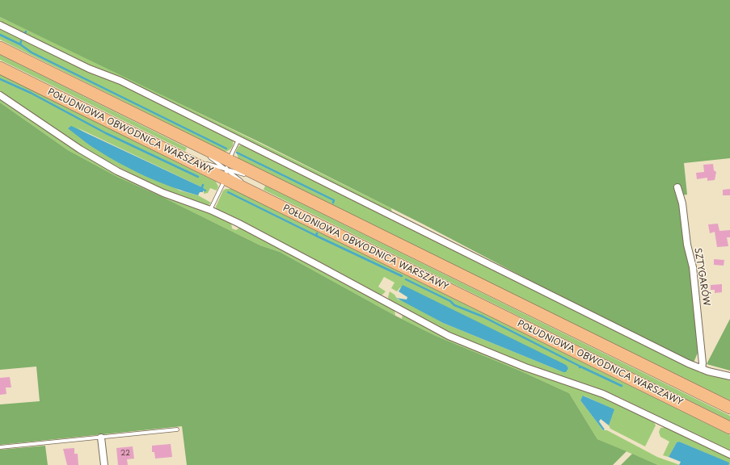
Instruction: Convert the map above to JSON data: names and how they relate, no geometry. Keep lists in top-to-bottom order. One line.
{"streets":{"highway":["POŁUDNIOWA OBWODNICA WARSZAWY"],"street":["SZTYGARÓW"]},"house_numbers":["22"]}
